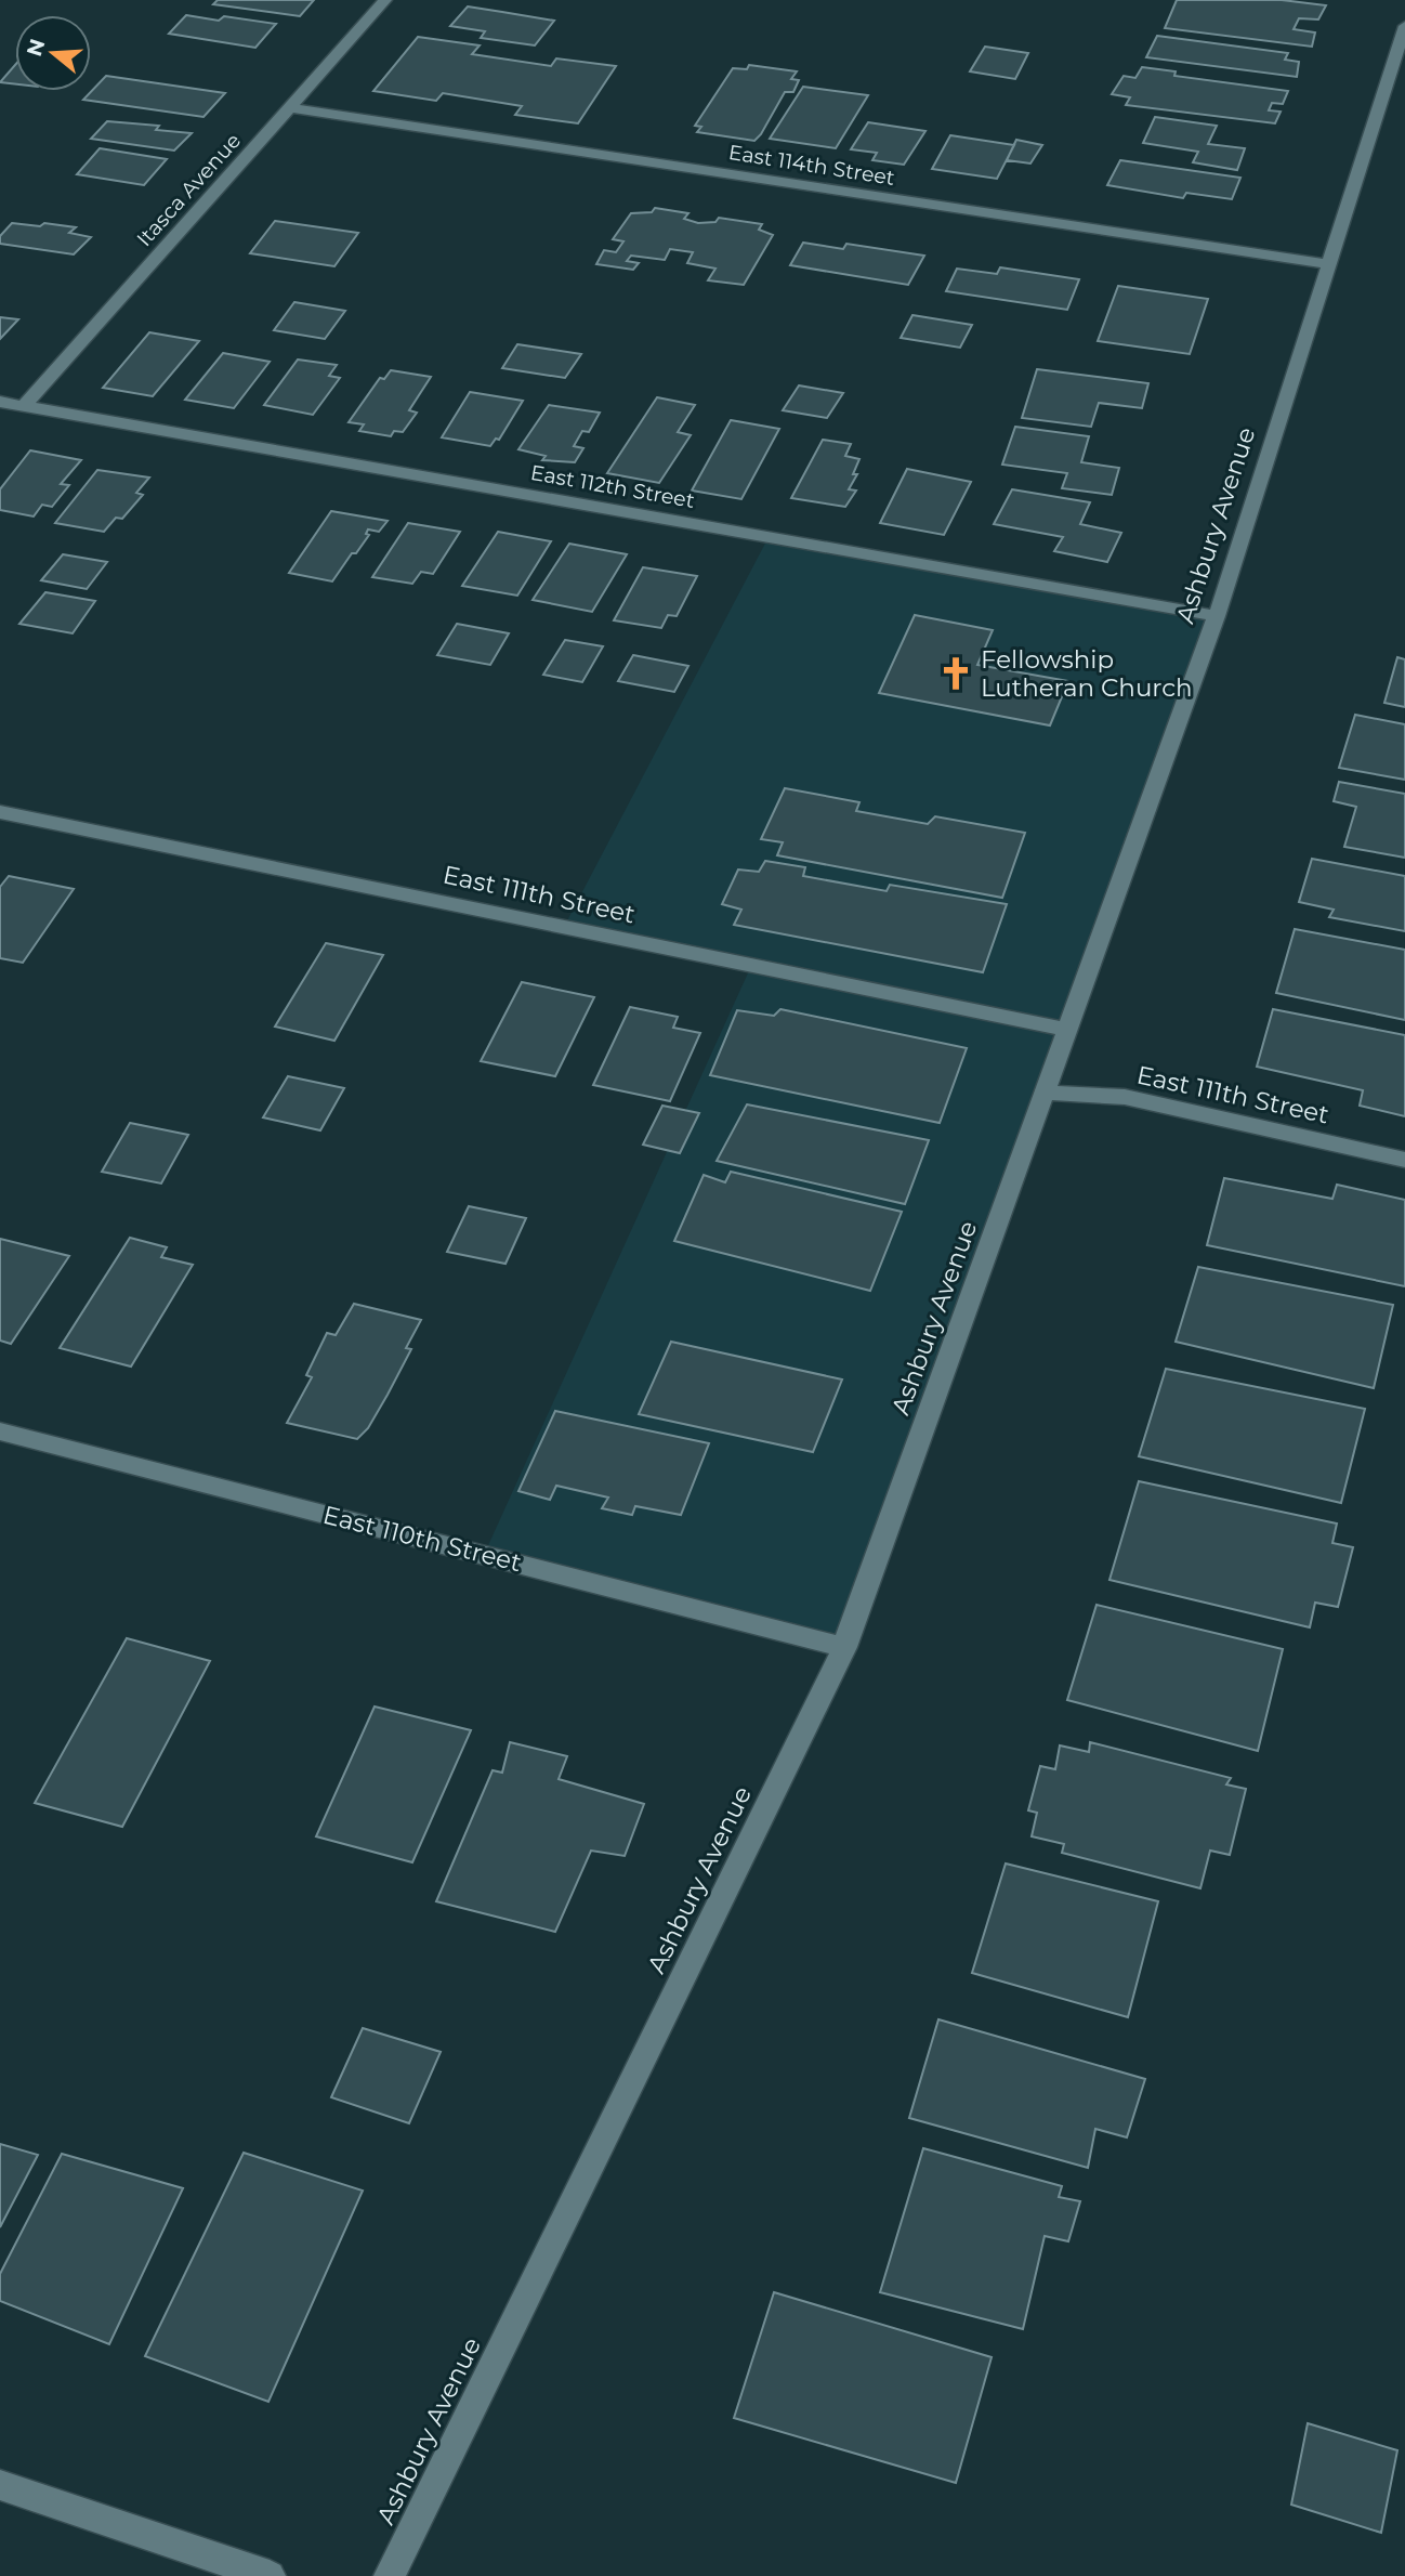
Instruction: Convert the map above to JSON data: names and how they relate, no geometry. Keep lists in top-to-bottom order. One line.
{"streets":{"street":["East 114th Street","Itasca Avenue","East 112th Street","Ashbury Avenue","East 111th Street","East 110th Street"]},"crossings":[["East 114th Street","Itasca Avenue"],["East 114th Street","Ashbury Avenue"],["Itasca Avenue","East 112th Street"],["East 112th Street","Ashbury Avenue"],["Ashbury Avenue","East 111th Street"],["Ashbury Avenue","East 110th Street"]],"places":{"church":["Fellowship Lutheran Church"]},"north":"left"}
